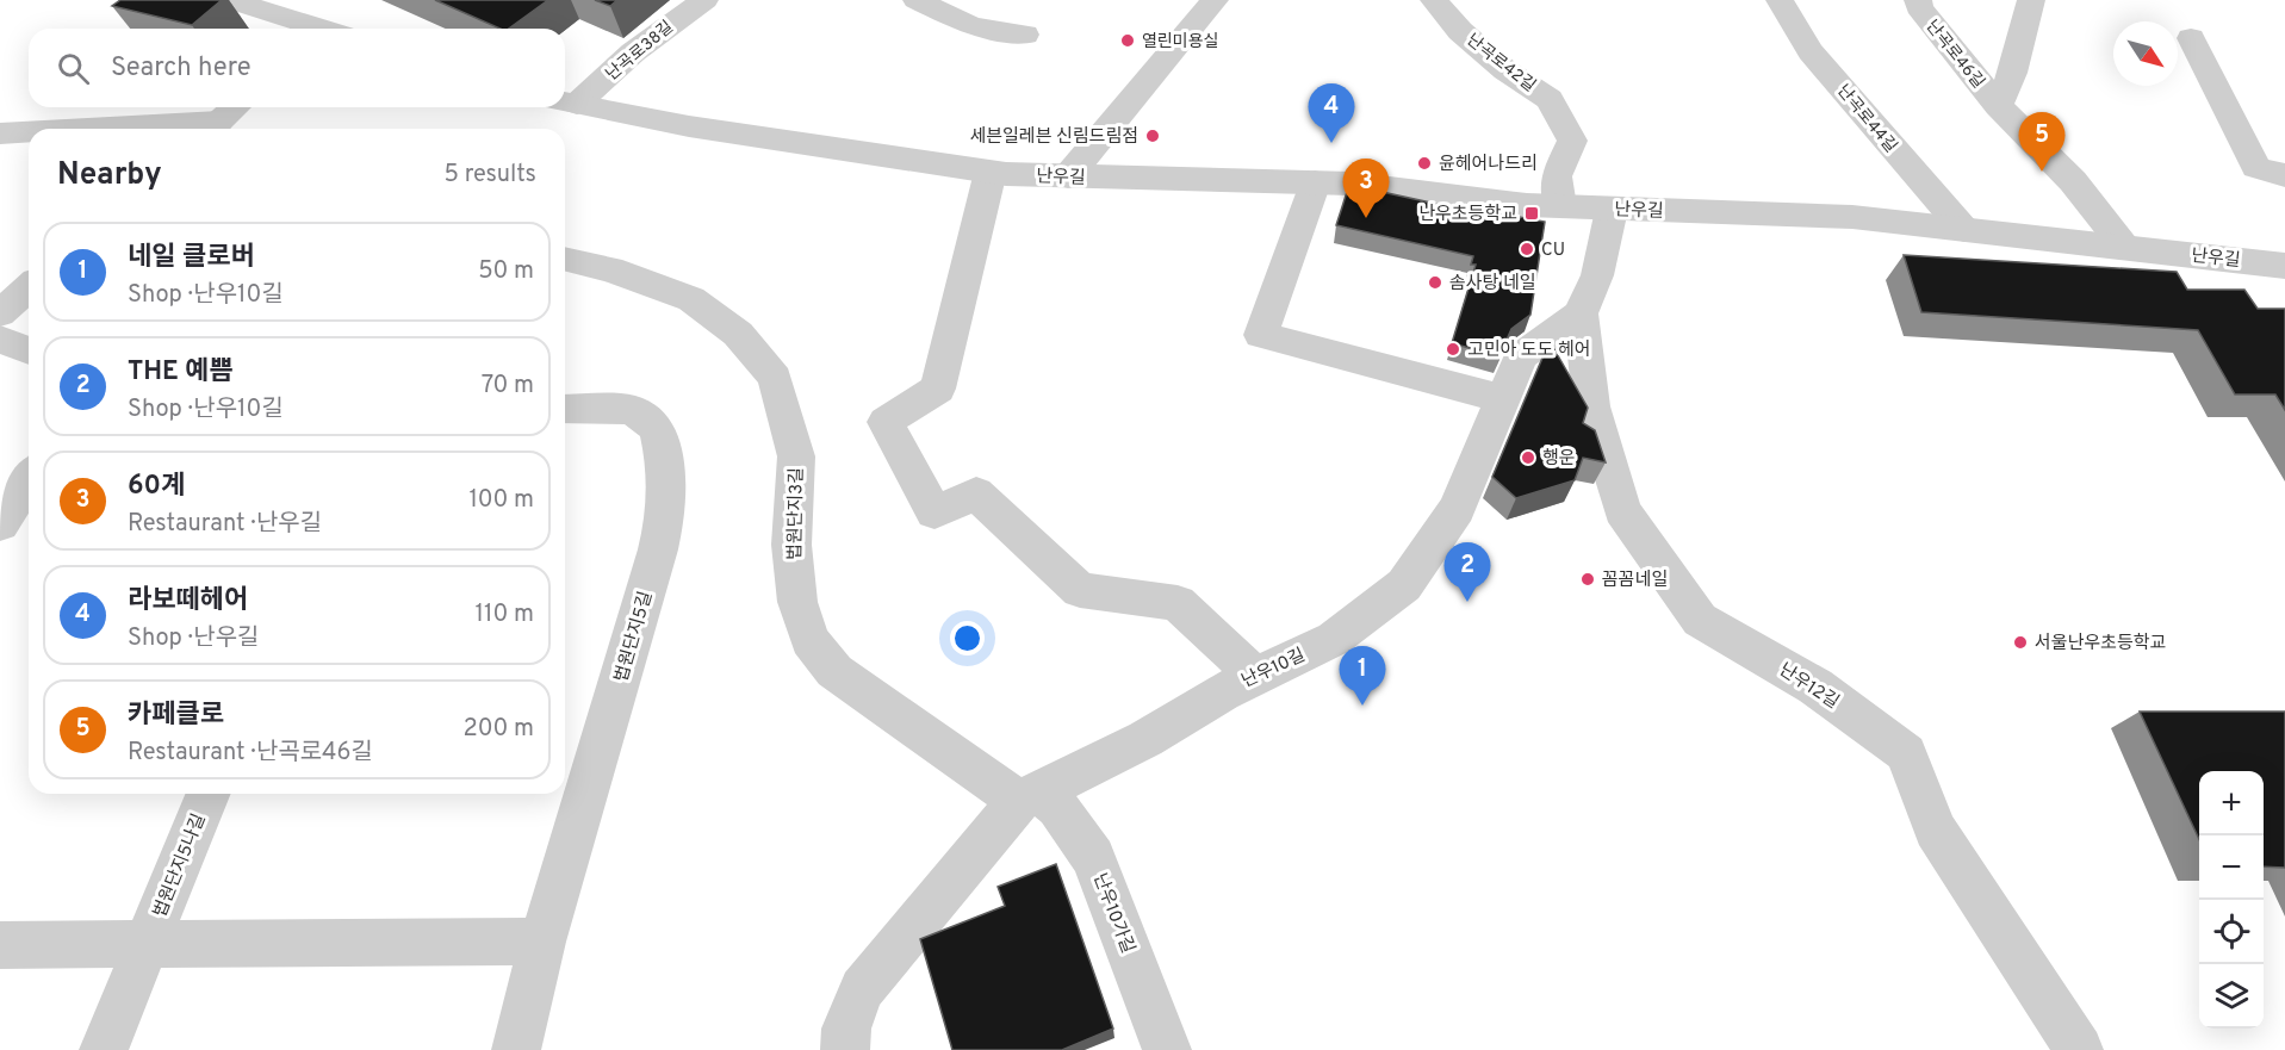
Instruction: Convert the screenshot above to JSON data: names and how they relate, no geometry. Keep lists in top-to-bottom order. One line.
{"streets":{"street":["난곡로38길","난곡로46길","난곡로42길","난곡로44길","난우길","법원단지3길","법원단지5길","난우10길","난우12길","법원단지5나길","난우10가길"]},"crossings":[["난곡로38길","난우길"],["난곡로46길","난우길"],["난곡로42길","난우길"],["난곡로44길","난우길"],["법원단지3길","난우10길"],["법원단지3길","난우10가길"],["난우10길","난우12길"],["난우10길","난우10가길"]],"places":{"other":["열린미용실","세븐일레븐 신림드림점","윤헤어나드리","CU","솜사탕 네일","고민아 도도 헤어","행운","꼼꼼네일","서울난우초등학교"],"transit":["난우초등학교"]},"north":"bottom right","page":{"search":"Search here","pins":["4","5","3","2","1"],"heading":["Nearby","5 results"],"list":[{"mark":"1","name":"네일 클로버","note":"Shop · 난우10길","value":"50 m"},{"mark":"2","name":"THE 예쁨","note":"Shop · 난우10길","value":"70 m"},{"mark":"3","name":"60계","note":"Restaurant · 난우길","value":"100 m"},{"mark":"4","name":"라보떼헤어","note":"Shop · 난우길","value":"110 m"},{"mark":"5","name":"카페클로","note":"Restaurant · 난곡로46길","value":"200 m"}],"map_buttons":["+","−"]}}
